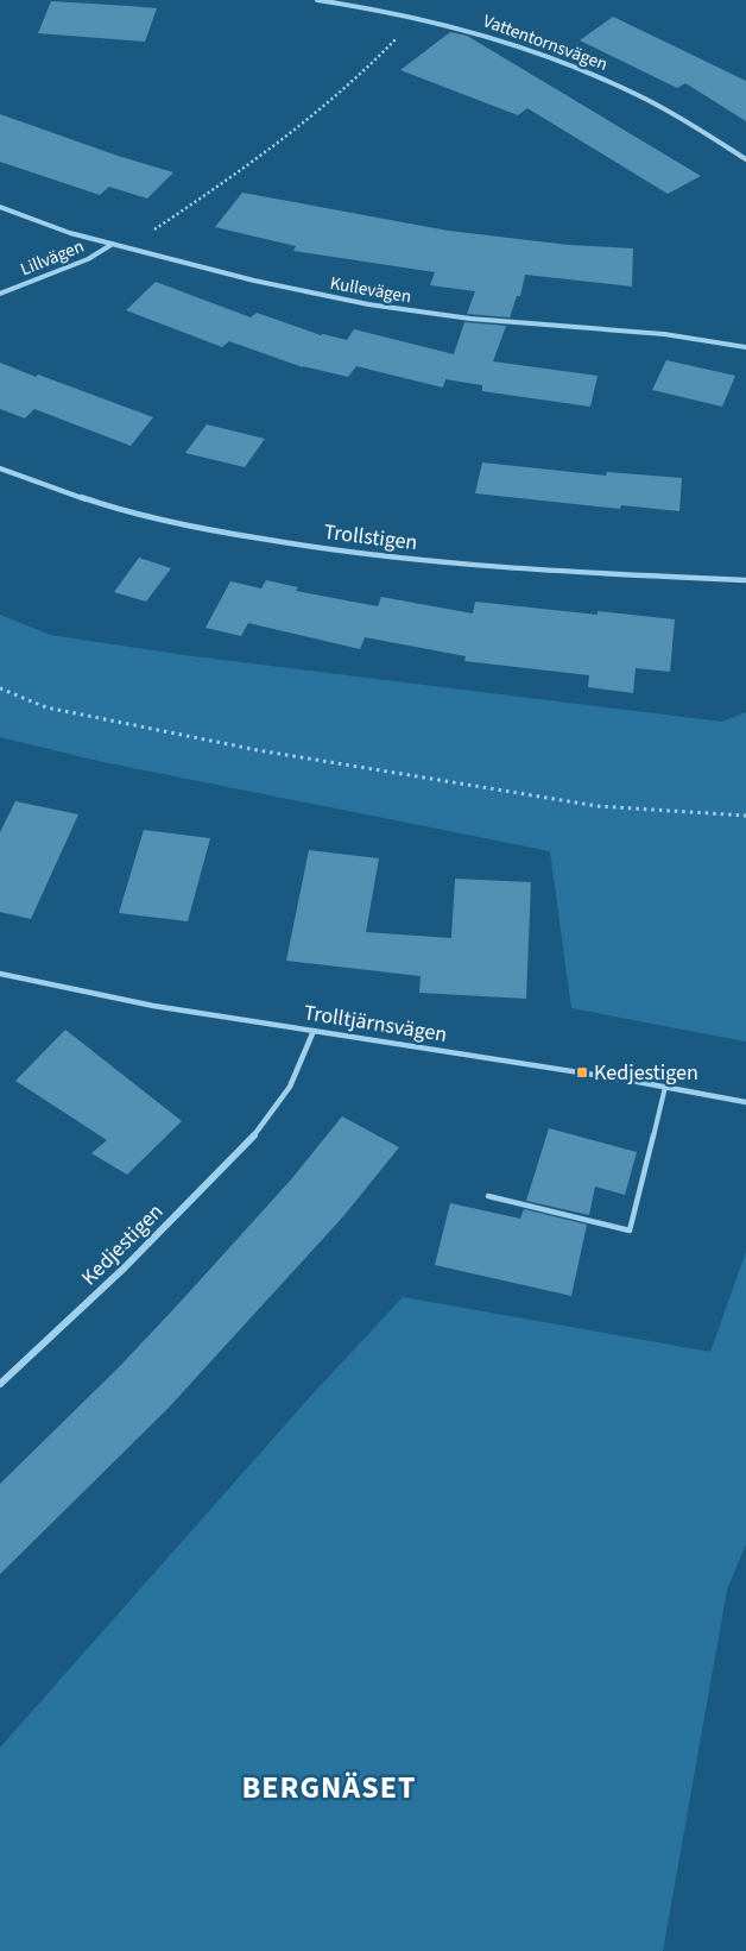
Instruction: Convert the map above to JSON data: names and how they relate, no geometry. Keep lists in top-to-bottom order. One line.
{"streets":{"street":["Vattentornsvägen","Lillvägen","Kullevägen","Trollstigen","Trolltjärnsvägen","Kedjestigen"]},"crossings":[["Lillvägen","Kullevägen"],["Trolltjärnsvägen","Kedjestigen"]],"districts":["BERGNÄSET"],"places":{"transit":["Kedjestigen"]}}
